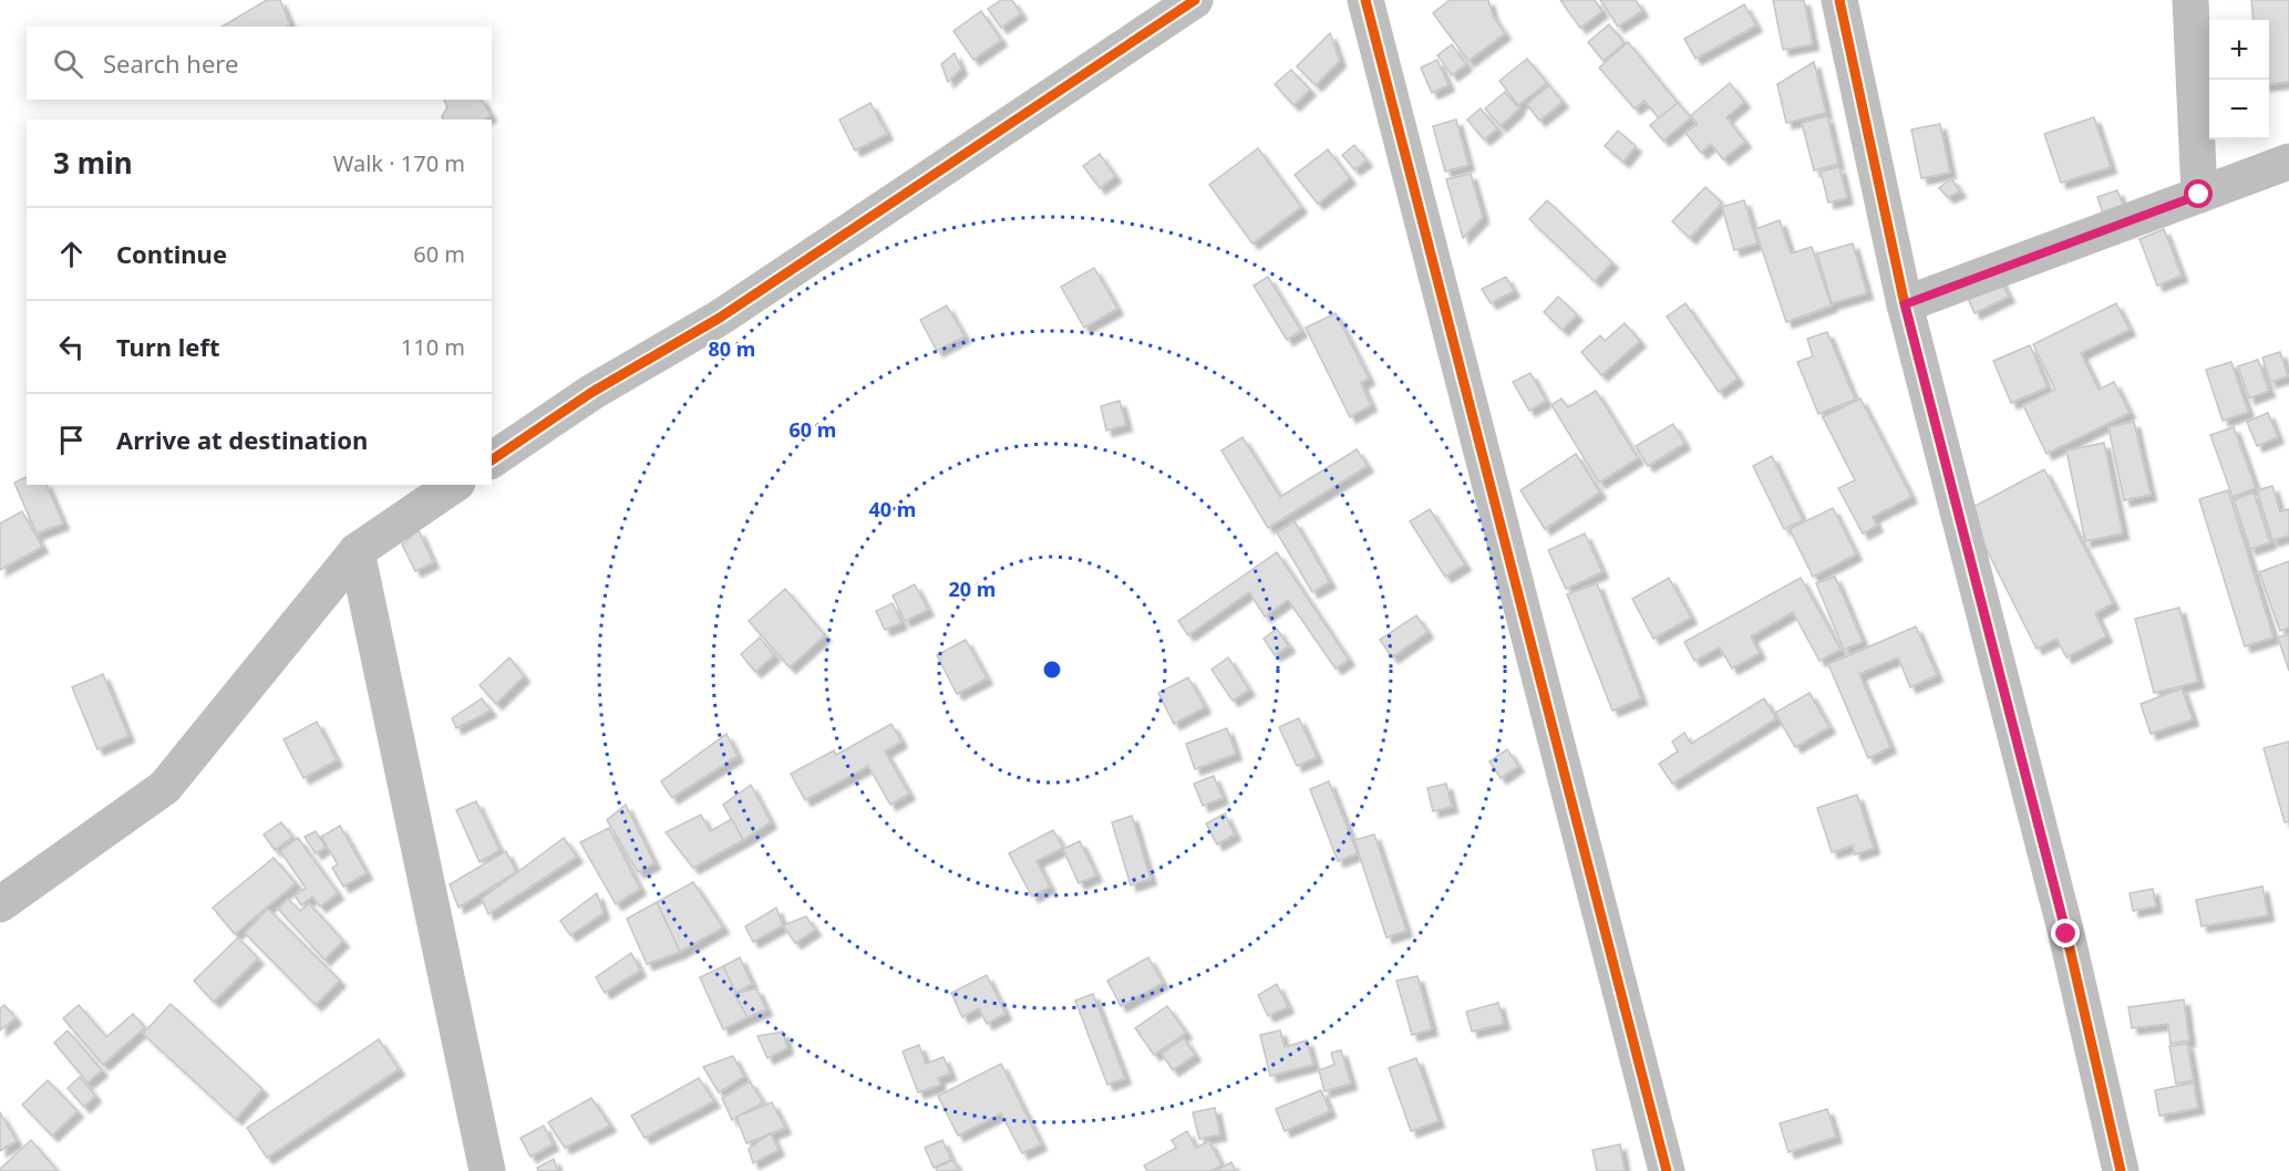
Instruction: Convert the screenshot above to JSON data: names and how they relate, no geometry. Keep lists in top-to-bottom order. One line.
{"page":{"map_buttons":["+","−"],"search":"Search here","heading":["3 min","Walk · 170 m"],"list":[["Continue","60 m"],["Turn left","110 m"],"Arrive at destination"]},"rings":["80 m","60 m","40 m","20 m"]}
